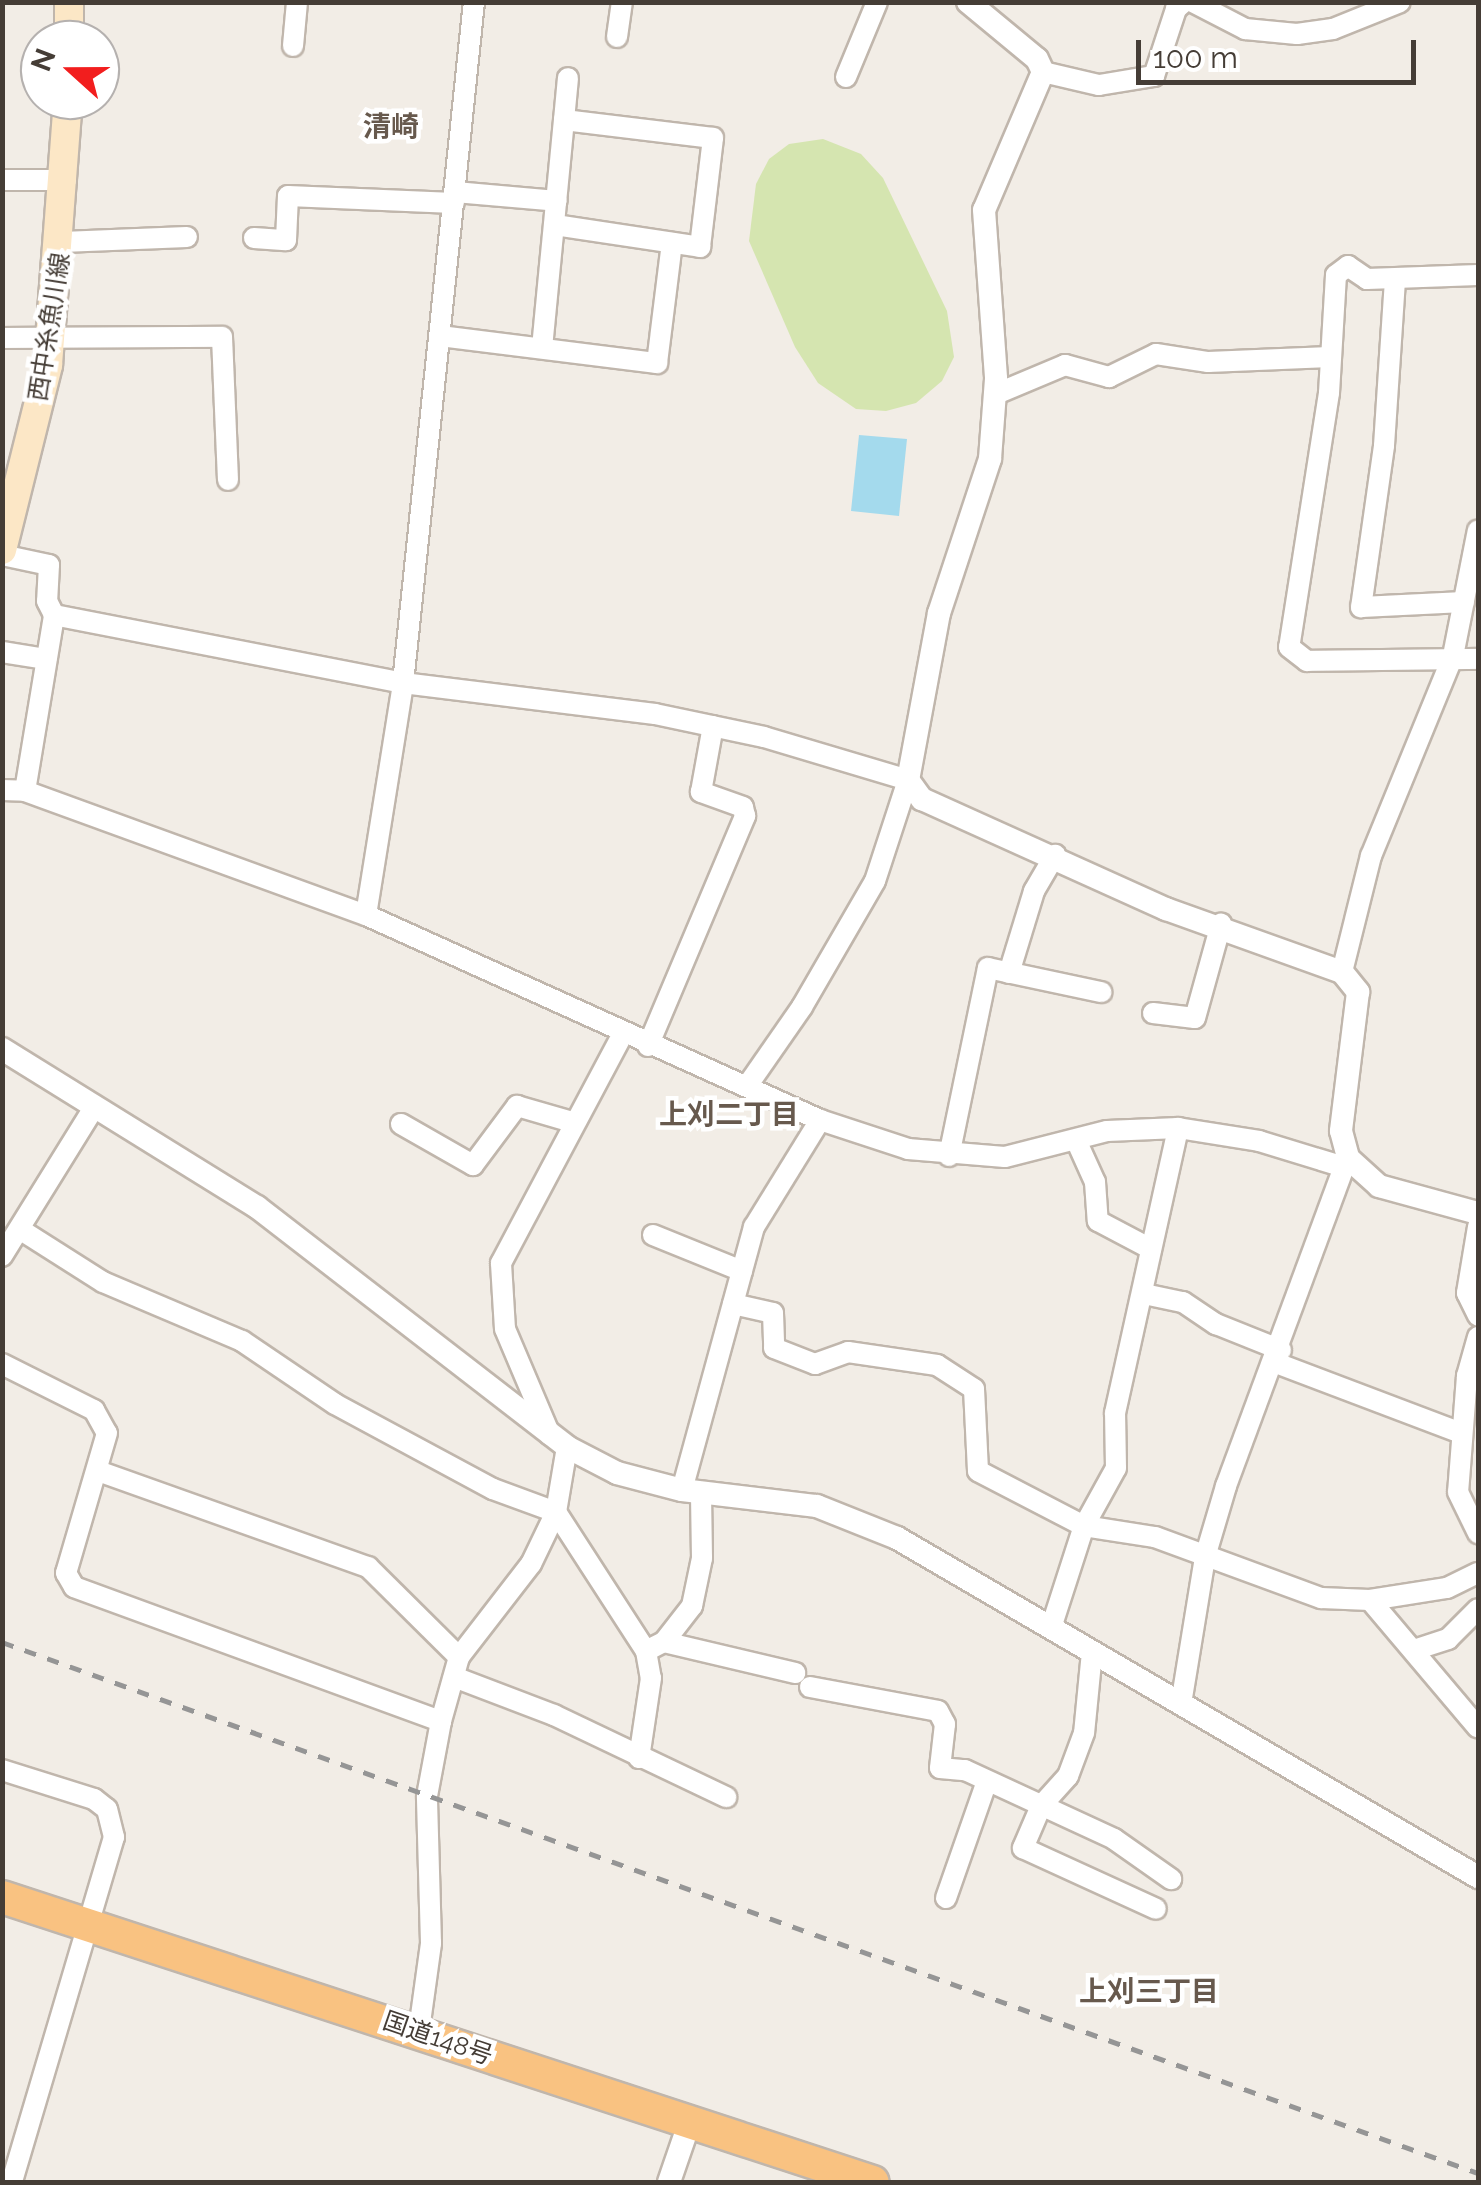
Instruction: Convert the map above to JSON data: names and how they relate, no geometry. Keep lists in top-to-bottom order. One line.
{"streets":{"highway":["国道148号"],"main road":["西中糸魚川線"]},"districts":["清崎","上刈二丁目","上刈三丁目"],"scale_bar":"100 m","north":"left"}
